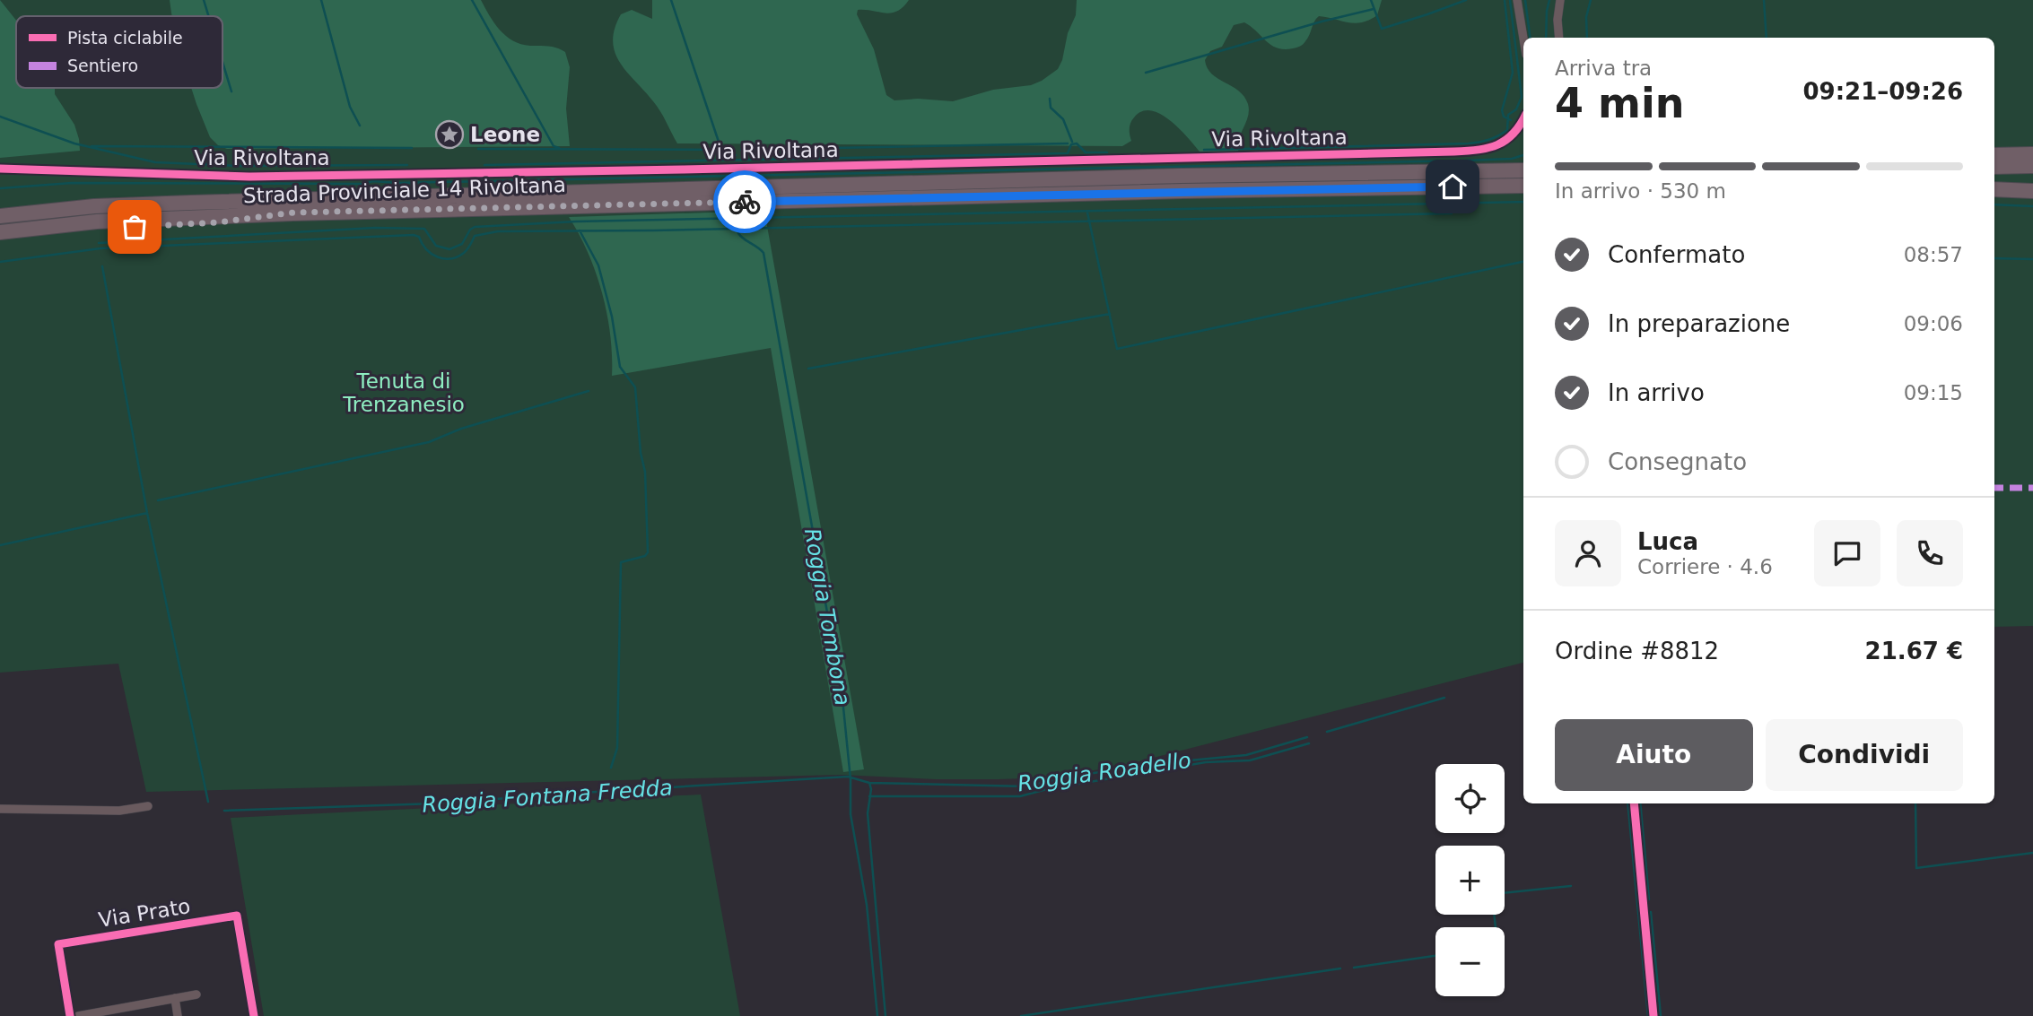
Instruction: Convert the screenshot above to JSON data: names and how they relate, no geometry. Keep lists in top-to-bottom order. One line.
{"streets":{"highway":["Strada Provinciale 14 Rivoltana"],"street":["Via Rivoltana","Via Prato"]},"water":["Roggia Tombona","Roggia Roadello","Roggia Fontana Fredda"],"parks":["Tenuta di Trenzanesio"],"places":{"place":["Leone"]},"legend":["Pista ciclabile","Sentiero"],"page":{"heading":["4 min","Arriva tra","09:21–09:26"],"panel":["Luca","Corriere · 4.6","Ordine #8812","21.67 €"],"bar":"In arrivo · 530 m","list":[["Confermato","08:57"],["In preparazione","09:06"],["In arrivo","09:15"],"Consegnato"],"buttons":["Aiuto","Condividi"],"map_buttons":["+","−"]}}
